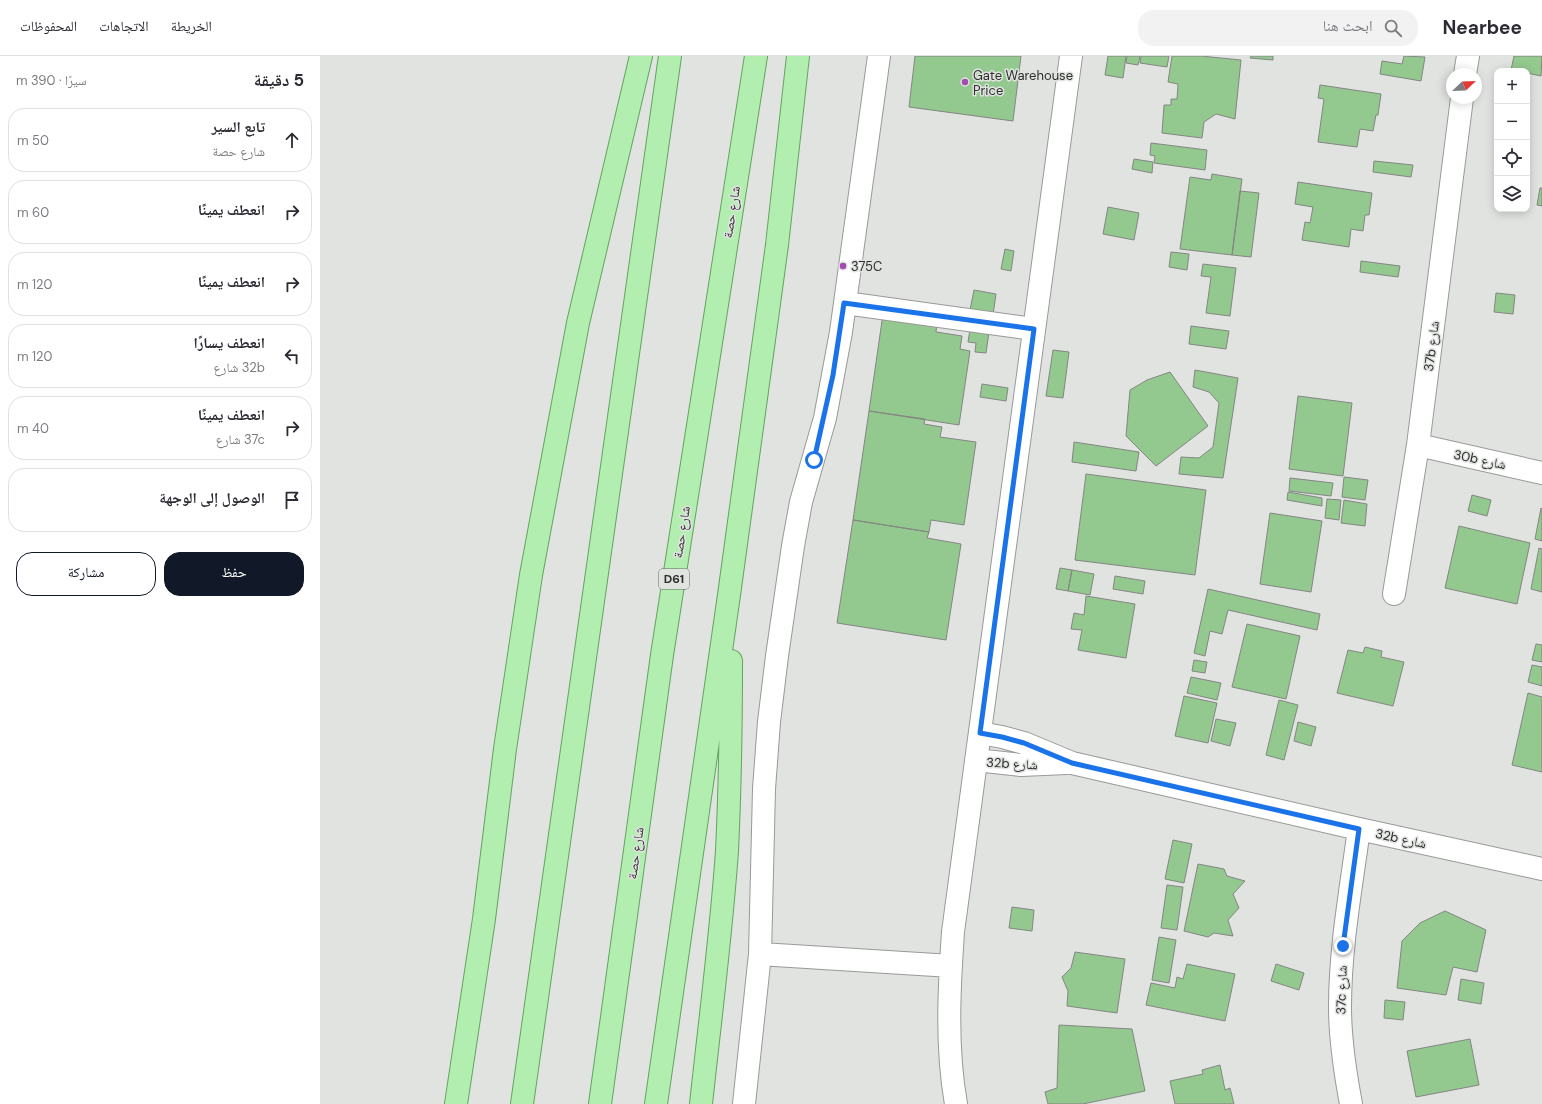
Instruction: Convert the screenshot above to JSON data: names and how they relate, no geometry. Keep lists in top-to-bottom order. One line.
{"streets":{"main road":["شارع حصة","D61"],"street":["37b شارع","30b شارع","32b شارع","37c شارع"]},"crossings":[["37b شارع","30b شارع"],["32b شارع","37c شارع"]],"places":["Gate Warehouse Price","375C"],"north":"top right","page":{"header":"Nearbee","search":"ابحث هنا","nav":["الخريطة","الاتجاهات","المحفوظات"],"heading":["5 دقيقة","سيرًا · 390 m"],"map_buttons":["+","−"],"list":[["تابع السير","شارع حصة","50 m"],["انعطف يمينًا","60 m"],["انعطف يمينًا","120 m"],["انعطف يسارًا","32b شارع","120 m"],["انعطف يمينًا","37c شارع","40 m"],"الوصول إلى الوجهة"],"buttons":["حفظ","مشاركة"]}}
